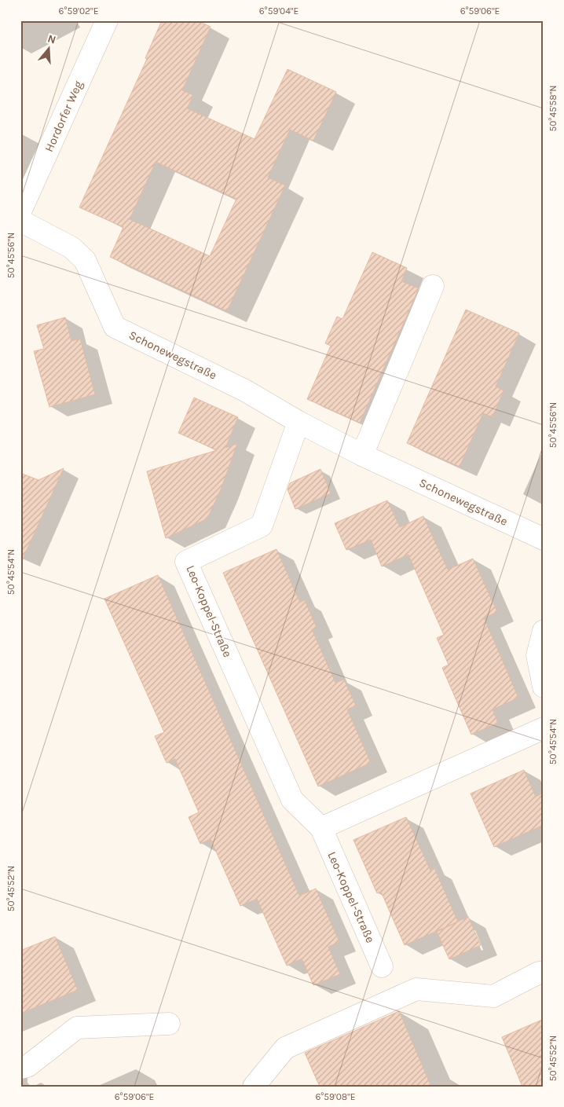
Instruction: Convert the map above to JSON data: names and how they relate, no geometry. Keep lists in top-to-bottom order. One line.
{"streets":{"street":["Hordorfer Weg","Schonewegstraße","Leo-Koppel-Straße"]},"crossings":[["Schonewegstraße","Leo-Koppel-Straße"]],"north":"top","coordinates":["6°59'02\"E","6°59'04\"E","6°59'06\"E","50°45'58\"N","50°45'56\"N","50°45'54\"N","50°45'52\"N","6°59'08\"E"]}
